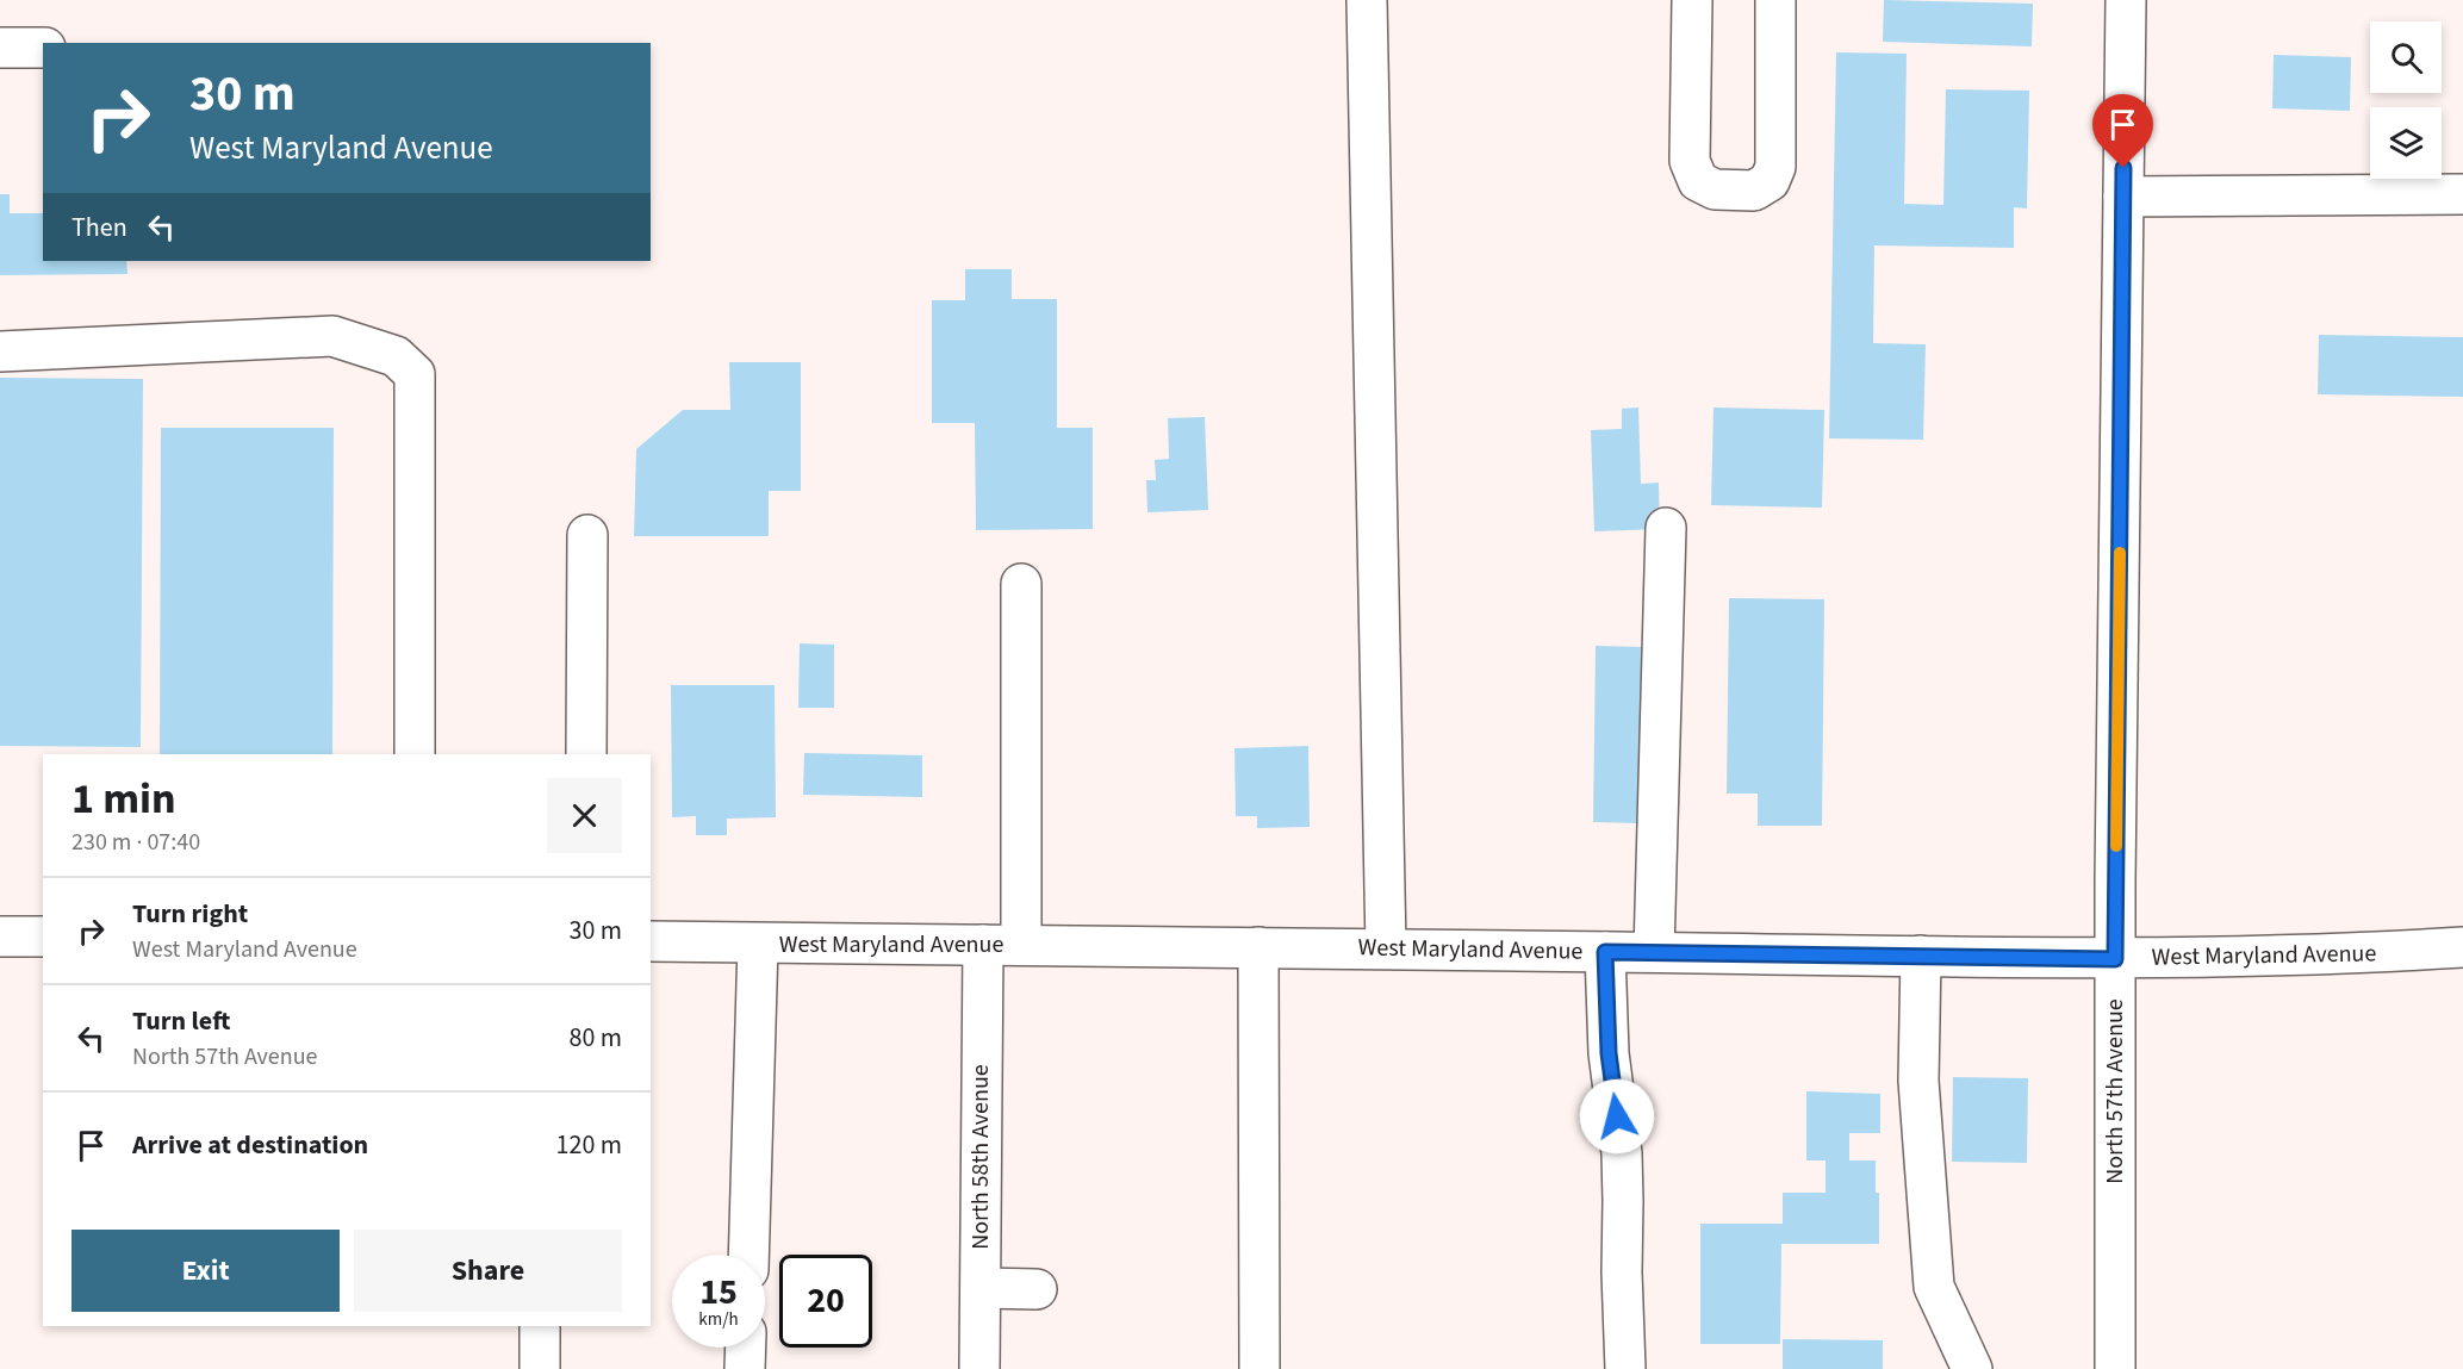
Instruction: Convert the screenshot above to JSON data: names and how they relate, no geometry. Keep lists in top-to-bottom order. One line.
{"streets":{"street":["West Maryland Avenue","North 57th Avenue","North 58th Avenue"]},"crossings":[["West Maryland Avenue","North 57th Avenue"],["West Maryland Avenue","North 58th Avenue"]],"page":{"turn":["30 m","West Maryland Avenue"],"then":"Then","heading":["1 min","230 m · 07:40"],"list":[{"name":"Turn right","note":"West Maryland Avenue","value":"30 m"},{"name":"Turn left","note":"North 57th Avenue","value":"80 m"},{"name":"Arrive at destination","value":"120 m"}],"buttons":["Exit","Share"],"speed":"15 km/h","limit":"20"}}
